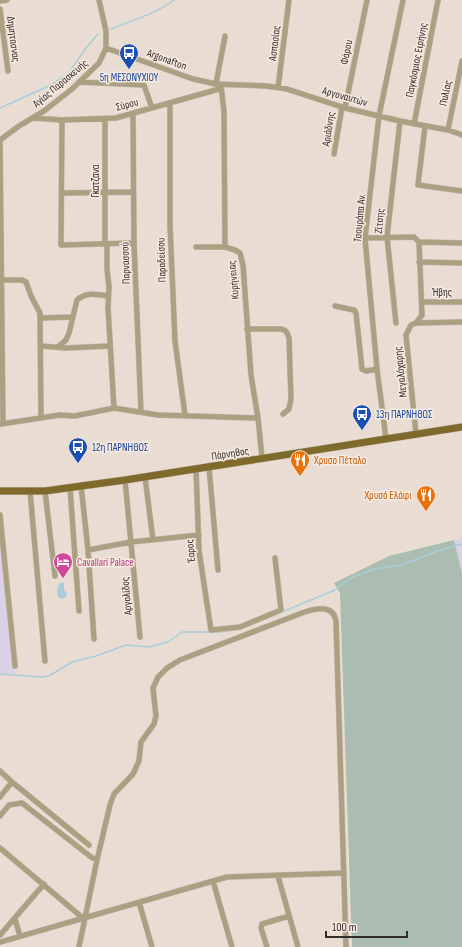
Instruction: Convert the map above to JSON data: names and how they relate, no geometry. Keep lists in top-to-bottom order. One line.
{"streets":{"main road":["Πάρνηθος"],"street":["Δημητασνας","Ασπασίας","Φάρου","Argonafton","Παγκόσμιας Ειρήνης","Αγίας Παρασκευής","Πυλίας","Αργοναυτών","Σύρου","Αριάδνης","Γκατζανα","Τσουράπα Αν.","Ζίτσης","Παραδείσου","Παρνασσού","Κυρήνειας","Ήβης","Μεγαλόχαρης","Έαρος","Αργολίδος"]},"crossings":[["Ασπασίας","Αργοναυτών"],["Φάρου","Αργοναυτών"],["Φάρου","Αριάδνης"],["Argonafton","Αγίας Παρασκευής"],["Argonafton","Αργοναυτών"],["Argonafton","Σύρου"],["Argonafton","Κυρήνειας"],["Παγκόσμιας Ειρήνης","Αργοναυτών"],["Αγίας Παρασκευής","Σύρου"],["Πυλίας","Αργοναυτών"],["Αργοναυτών","Σύρου"],["Αργοναυτών","Αριάδνης"],["Αργοναυτών","Τσουράπα Αν."],["Αργοναυτών","Ζίτσης"],["Αργοναυτών","Κυρήνειας"],["Σύρου","Γκατζανα"],["Σύρου","Παραδείσου"],["Σύρου","Παρνασσού"],["Σύρου","Κυρήνειας"],["Τσουράπα Αν.","Πάρνηθος"],["Κυρήνειας","Πάρνηθος"],["Ήβης","Μεγαλόχαρης"],["Μεγαλόχαρης","Πάρνηθος"],["Πάρνηθος","Έαρος"],["Πάρνηθος","Αργολίδος"]],"places":{"bus stop":["5η ΜΕΣΟΝΥΧΙΟΥ","13η ΠΑΡΝΗΘΟΣ","12η ΠΑΡΝΗΘΟΣ"],"restaurant":["Χρυσο Πέταλο","Χρυσό Ελάφι"],"hotel":["Cavallari Palace"]},"scale_bar":"100 m"}
